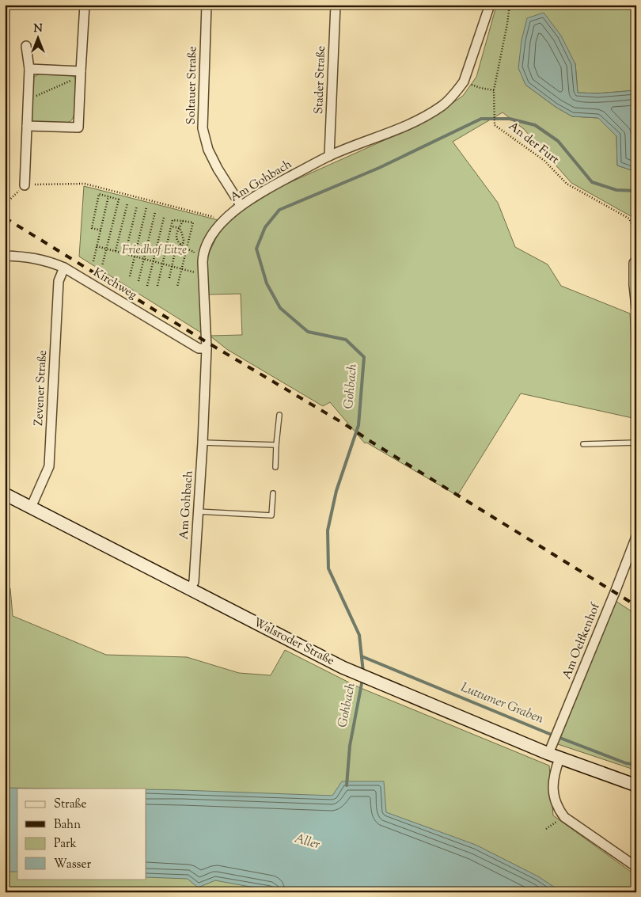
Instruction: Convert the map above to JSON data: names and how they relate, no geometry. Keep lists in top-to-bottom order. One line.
{"streets":{"main road":["Walsroder Straße"],"street":["Stader Straße","Soltauer Straße","Am Gohbach","Kirchweg","Zevener Straße","Am Oelfkenhof"],"path":["An der Furt"]},"crossings":[["Stader Straße","Am Gohbach"],["Soltauer Straße","Am Gohbach"],["Am Gohbach","Kirchweg"],["Am Gohbach","Walsroder Straße"],["Kirchweg","Zevener Straße"],["Zevener Straße","Walsroder Straße"],["Am Oelfkenhof","Walsroder Straße"]],"water":["Gohbach","Luttumer Graben","Aller"],"parks":["Friedhof Eitze"],"legend":["Straße","Bahn","Park","Wasser"],"north":"top"}
